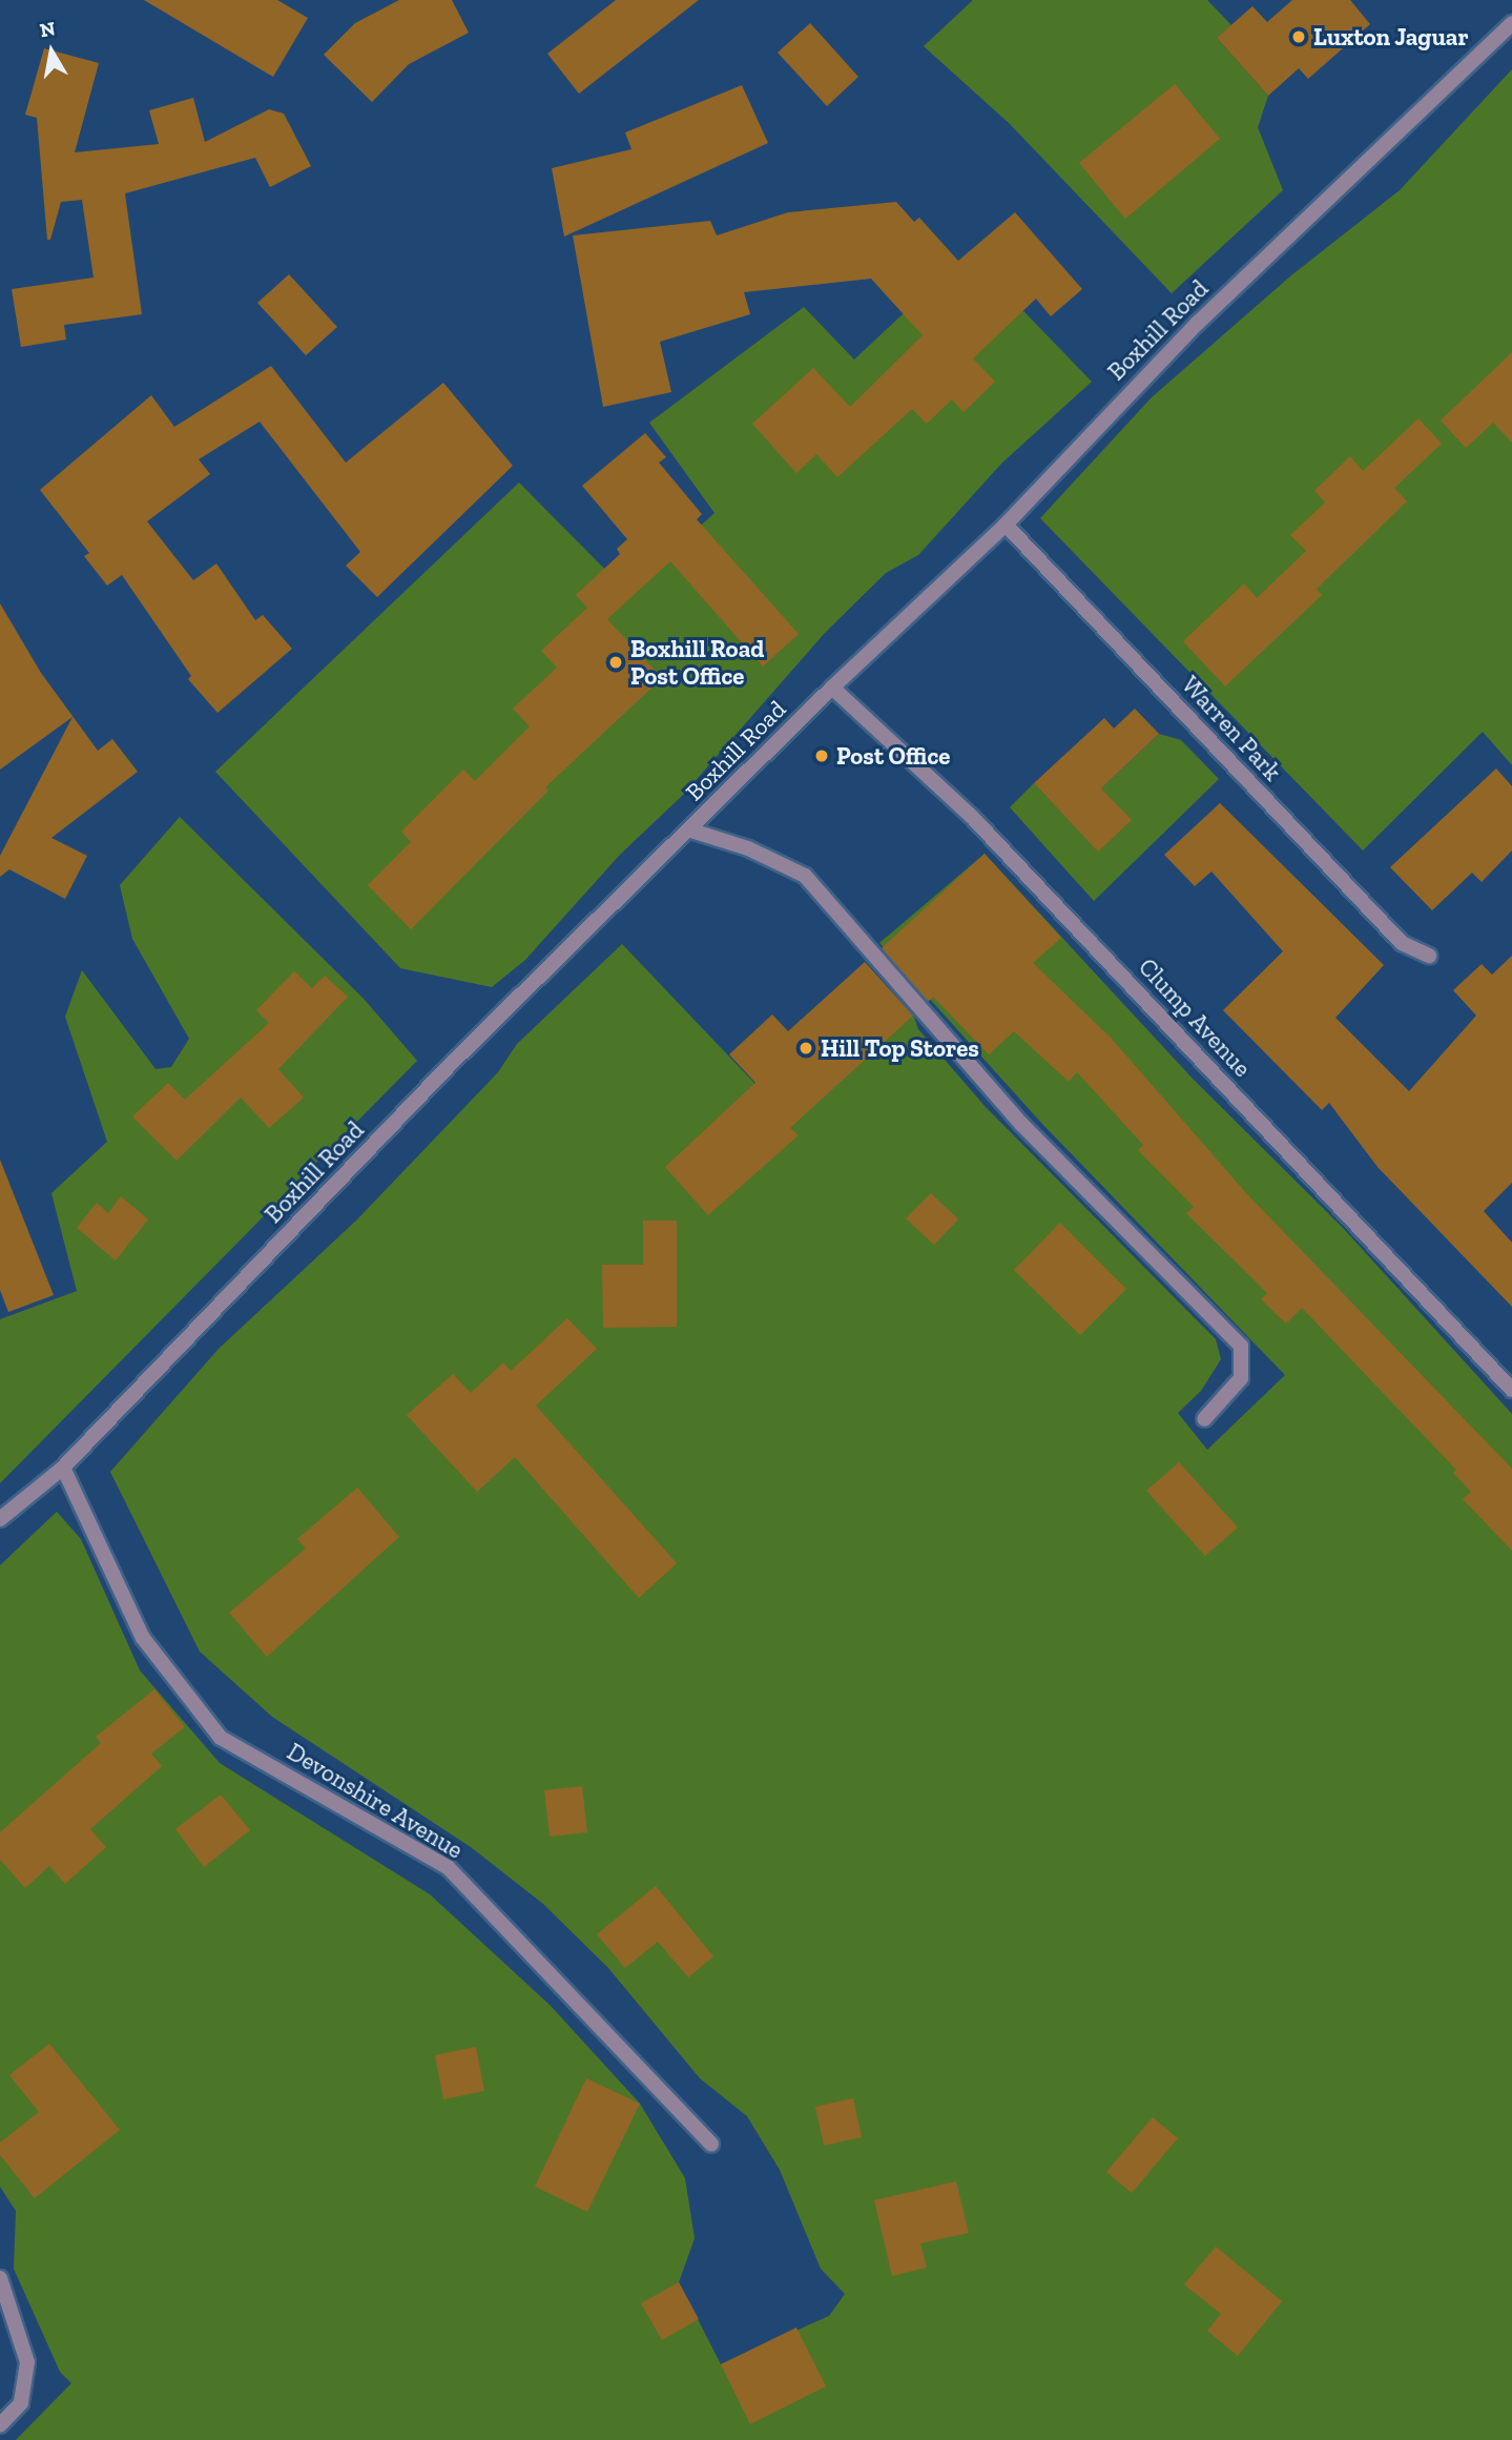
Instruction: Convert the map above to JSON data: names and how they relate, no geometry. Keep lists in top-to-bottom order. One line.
{"streets":{"street":["Boxhill Road","Warren Park","Clump Avenue","Devonshire Avenue"]},"crossings":[["Boxhill Road","Warren Park"],["Boxhill Road","Clump Avenue"],["Boxhill Road","Devonshire Avenue"]],"places":["Luxton Jaguar","Boxhill Road Post Office","Post Office","Hill Top Stores"],"north":"top"}
